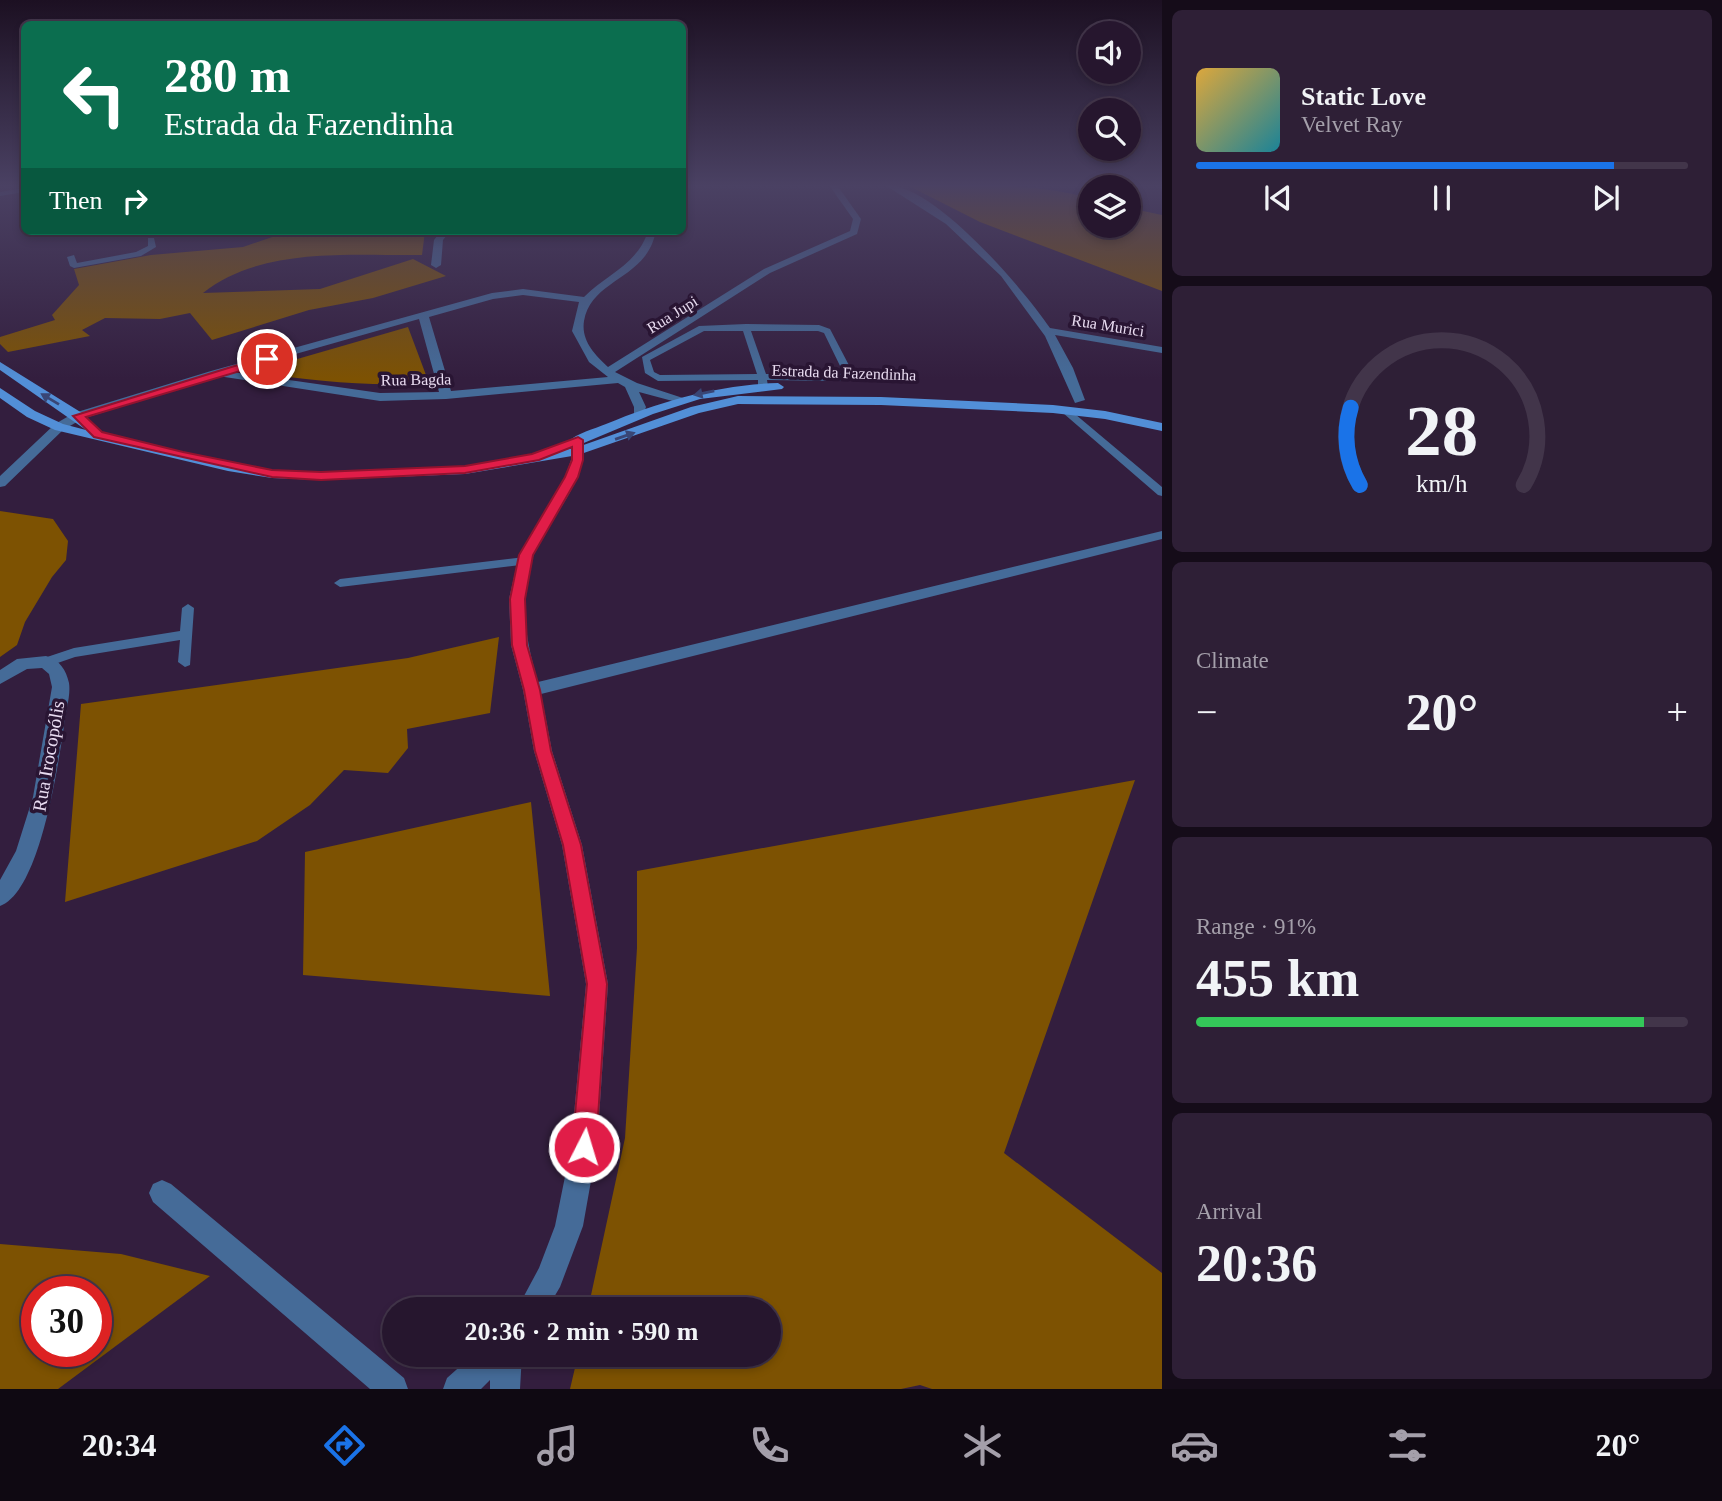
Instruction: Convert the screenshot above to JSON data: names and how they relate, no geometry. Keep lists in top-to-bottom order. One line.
{"streets":{"main road":["Estrada da Fazendinha"],"street":["Rua Jupi","Rua Murici","Rua Bagda","Rua Irocopólis"]},"crossings":[["Rua Jupi","Rua Bagda"]],"page":{"turn":["280 m","Estrada da Fazendinha"],"song":["Static Love","Velvet Ray"],"then":"Then","tile":["Climate",["Range · 91%","455 km"],["Arrival","20:36"]],"heat":["−","20°","+"],"limit":"30","trip":"20:36 · 2 min · 590 m","tabs":["20:34","20°"],"gauge":["28","km/h"]}}
